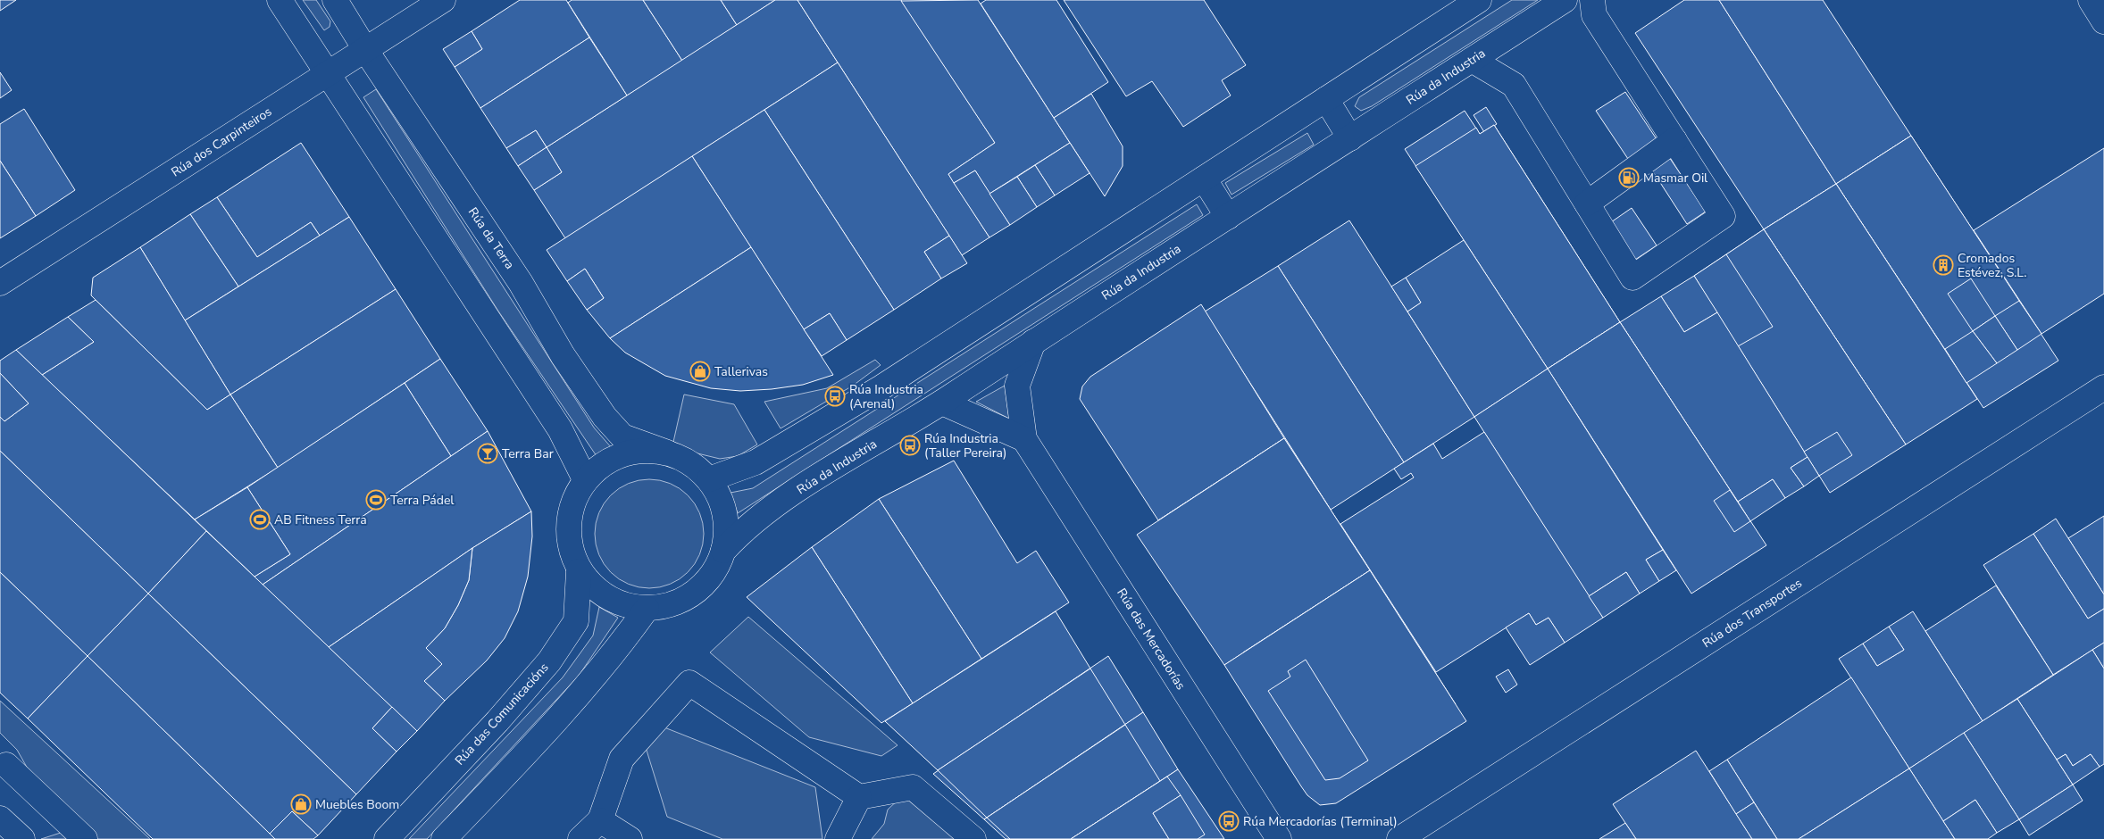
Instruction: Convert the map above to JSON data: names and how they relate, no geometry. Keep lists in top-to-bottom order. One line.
{"streets":{"street":["Rúa da Industria","Rúa dos Carpinteiros","Rúa da Terra","Rúa dos Transportes","Rúa das Mercadorías","Rúa das Comunicacións"]},"crossings":[["Rúa da Industria","Rúa da Terra"],["Rúa da Industria","Rúa das Mercadorías"],["Rúa da Industria","Rúa das Comunicacións"],["Rúa dos Carpinteiros","Rúa da Terra"],["Rúa da Terra","Rúa das Comunicacións"]],"places":{"fuel station":["Masmar Oil"],"building":["Cromados Estévez, S.L."],"shop":["Tallerivas","Muebles Boom"],"bus stop":["Rúa Industria (Arenal)","Rúa Industria (Taller Pereira)","Rúa Mercadorías (Terminal)"],"bar":["Terra Bar"],"sports":["Terra Pádel","AB Fitness Terra"]}}
